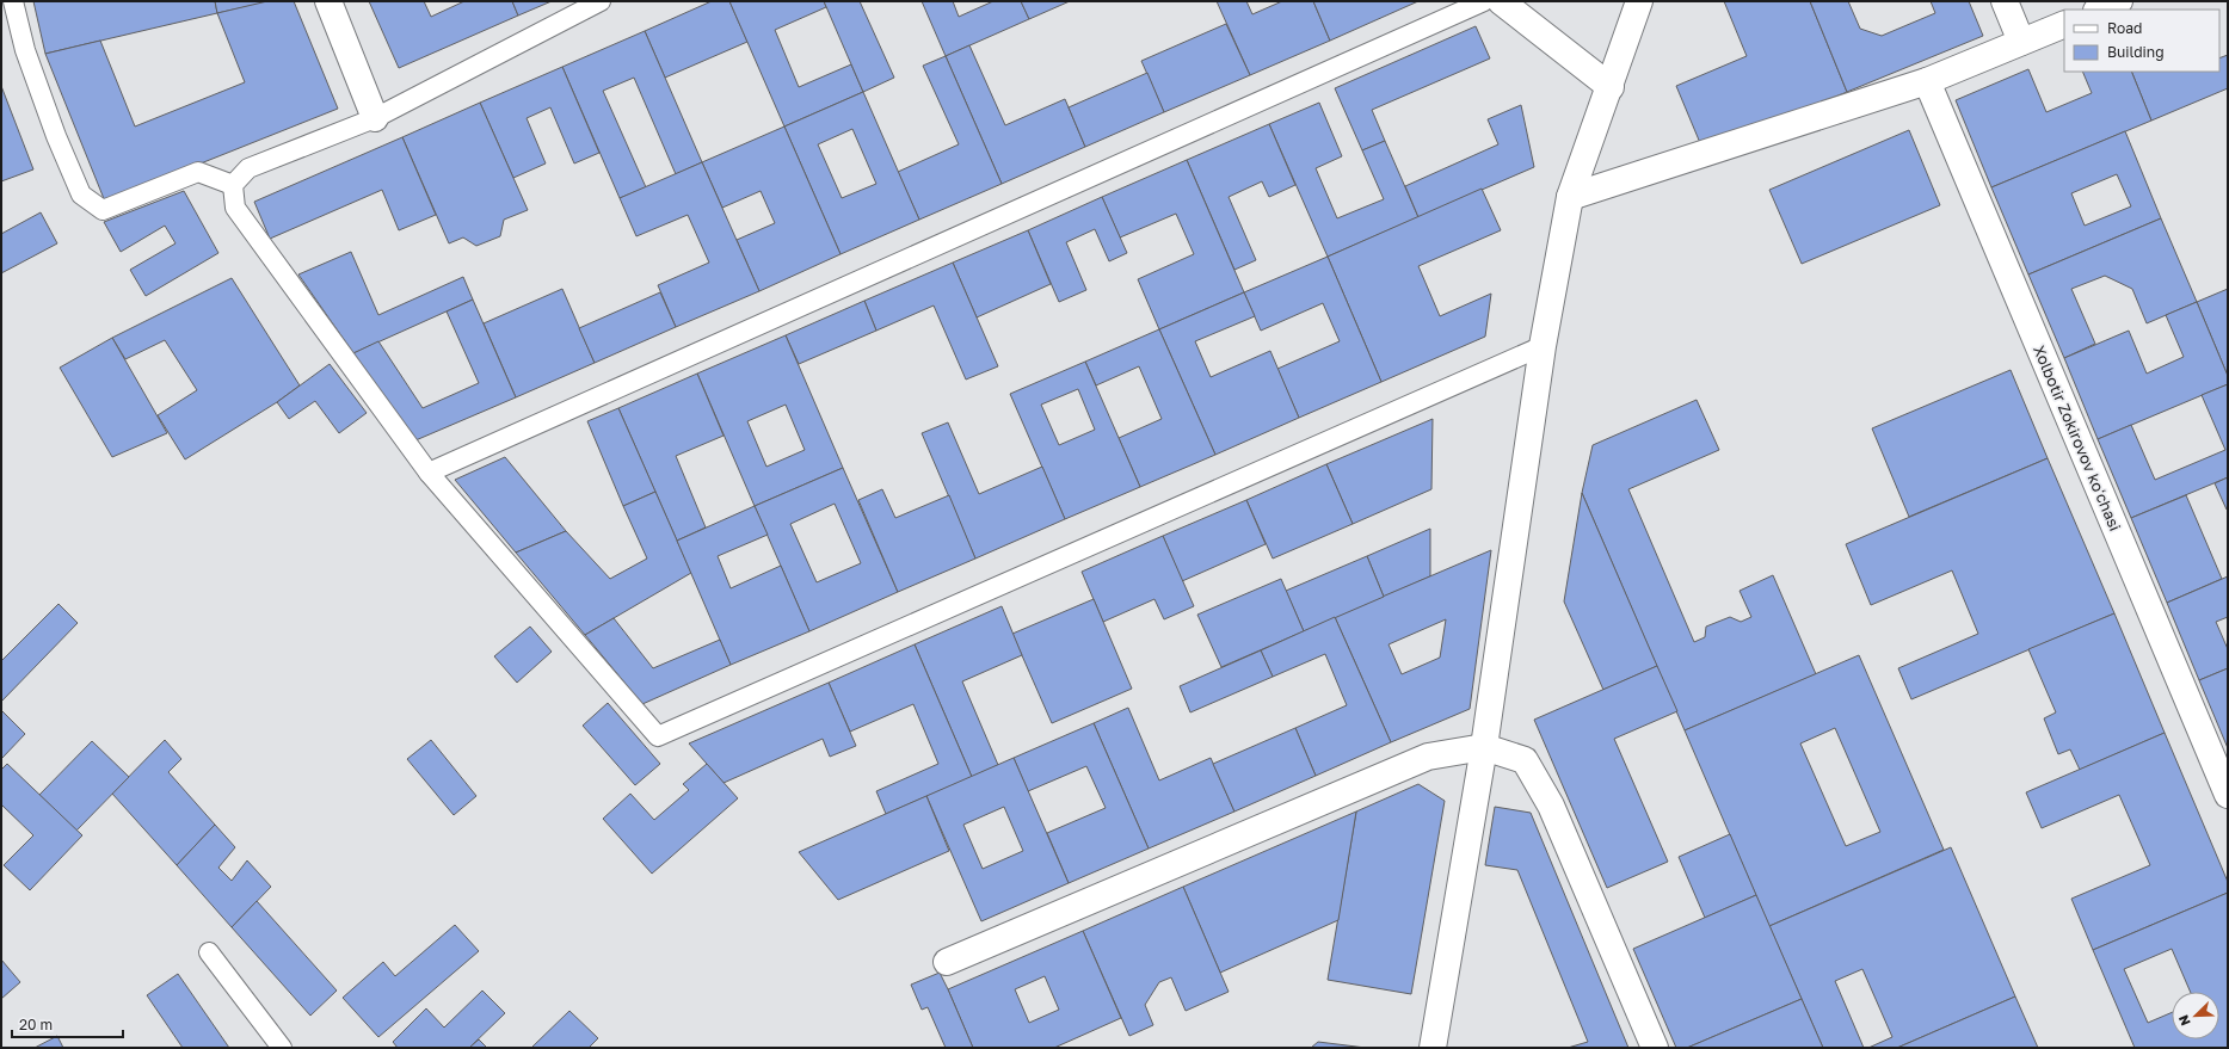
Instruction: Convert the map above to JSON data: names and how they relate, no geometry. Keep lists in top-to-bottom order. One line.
{"streets":{"street":["Xolbotir Zokirovov koʻchasi"]},"legend":["Road","Building"],"scale_bar":"20 m","north":"bottom left"}
